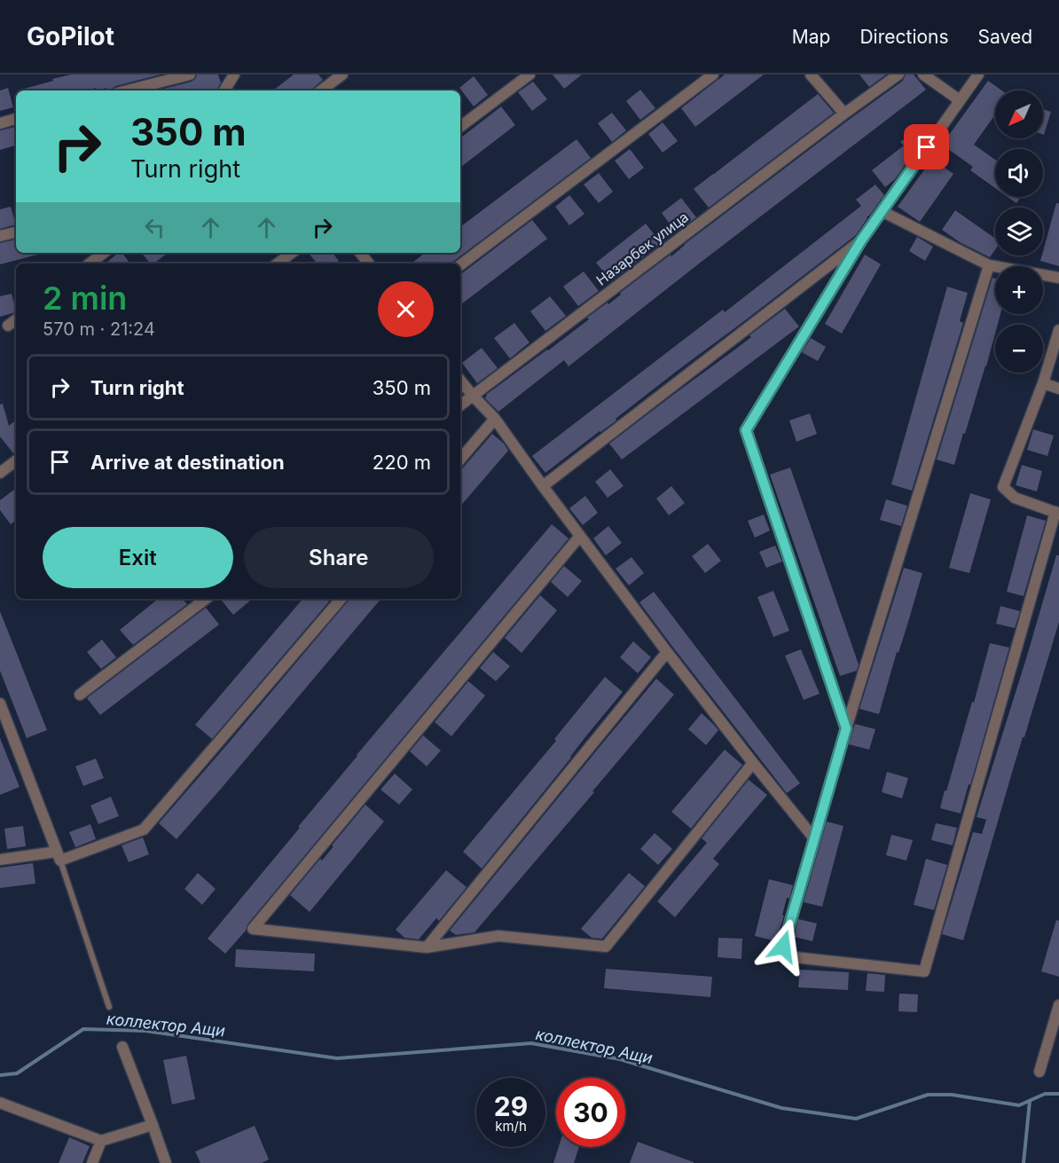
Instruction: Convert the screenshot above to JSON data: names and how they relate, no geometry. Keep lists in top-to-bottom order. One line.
{"streets":{"street":["Назарбек улица"]},"water":["коллектор Ащи"],"north":"bottom left","page":{"header":"GoPilot","nav":["Map","Directions","Saved"],"map_buttons":["+","−"],"turn":["350 m","Turn right"],"heading":["2 min","570 m · 21:24"],"list":[{"name":"Turn right","value":"350 m"},{"name":"Arrive at destination","value":"220 m"}],"buttons":["Exit","Share"],"speed":"29 km/h","limit":"30"}}
